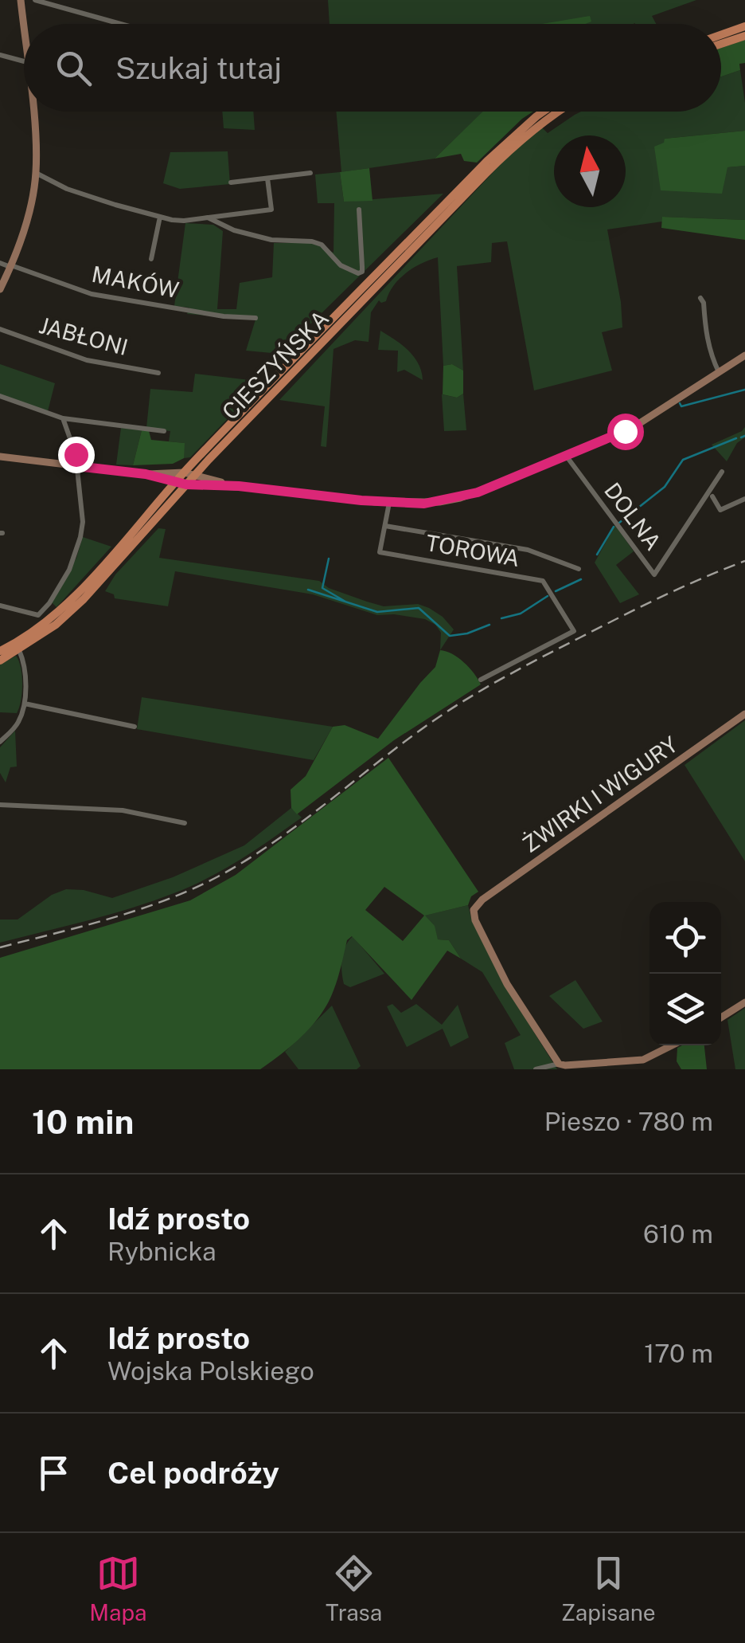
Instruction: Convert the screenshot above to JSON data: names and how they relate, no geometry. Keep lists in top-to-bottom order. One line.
{"streets":{"main road":["CIESZYŃSKA"],"street":["MAKÓW","JABŁONI","DOLNA","TOROWA","ŻWIRKI I WIGURY"]},"north":"top","page":{"search":"Szukaj tutaj","heading":["10 min","Pieszo · 780 m"],"list":[["Idź prosto","Rybnicka","610 m"],["Idź prosto","Wojska Polskiego","170 m"],"Cel podróży"],"nav":["Mapa","Trasa","Zapisane"]}}
